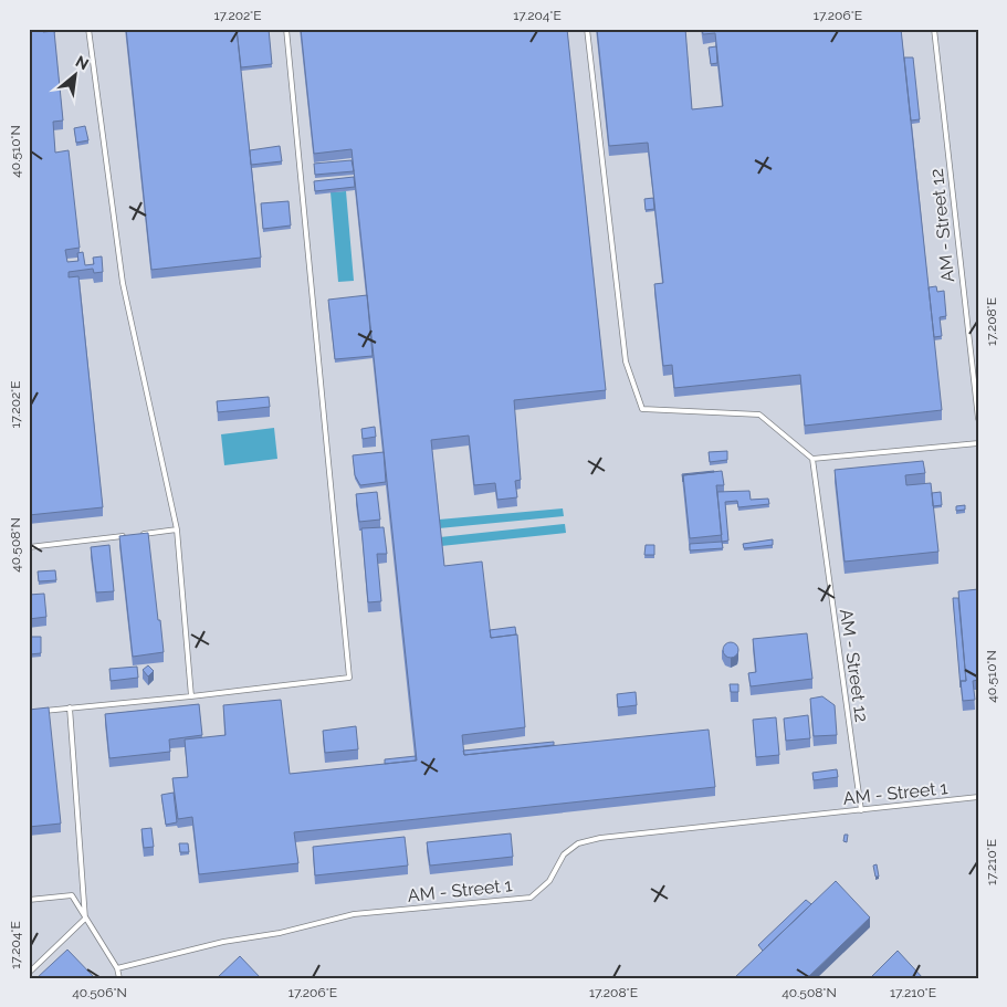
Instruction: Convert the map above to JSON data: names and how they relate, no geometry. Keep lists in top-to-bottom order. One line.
{"streets":{"lane":["AM - Street 12","AM - Street 1"]},"crossings":[["AM - Street 12","AM - Street 1"]],"north":"top right","coordinates":["17.202°E","17.204°E","17.206°E","40.510°N","17.208°E","40.508°N","17.210°E","40.506°N"]}
